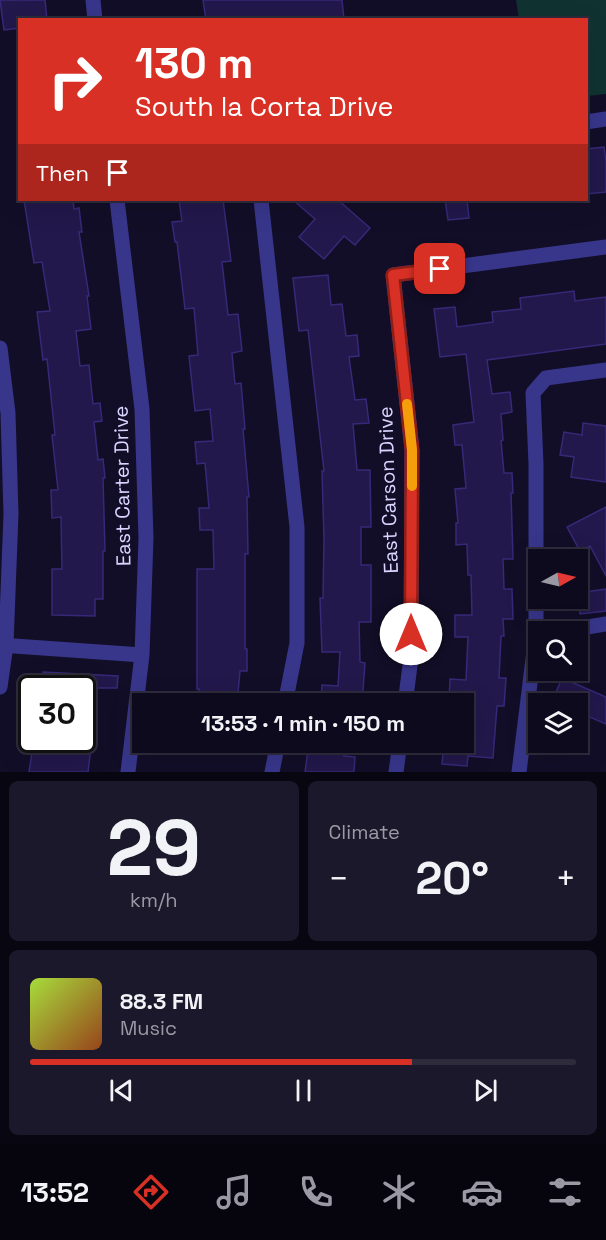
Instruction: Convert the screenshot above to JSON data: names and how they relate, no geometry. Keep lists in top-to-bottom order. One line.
{"streets":{"street":["East Carter Drive","East Carson Drive"]},"north":"right","page":{"turn":["130 m","South la Corta Drive"],"then":"Then","limit":"30","trip":"13:53 · 1 min · 150 m","tile":[["29","km/h"],"Climate"],"heat":["−","20°","+"],"song":["88.3 FM","Music"],"tabs":"13:52"}}
